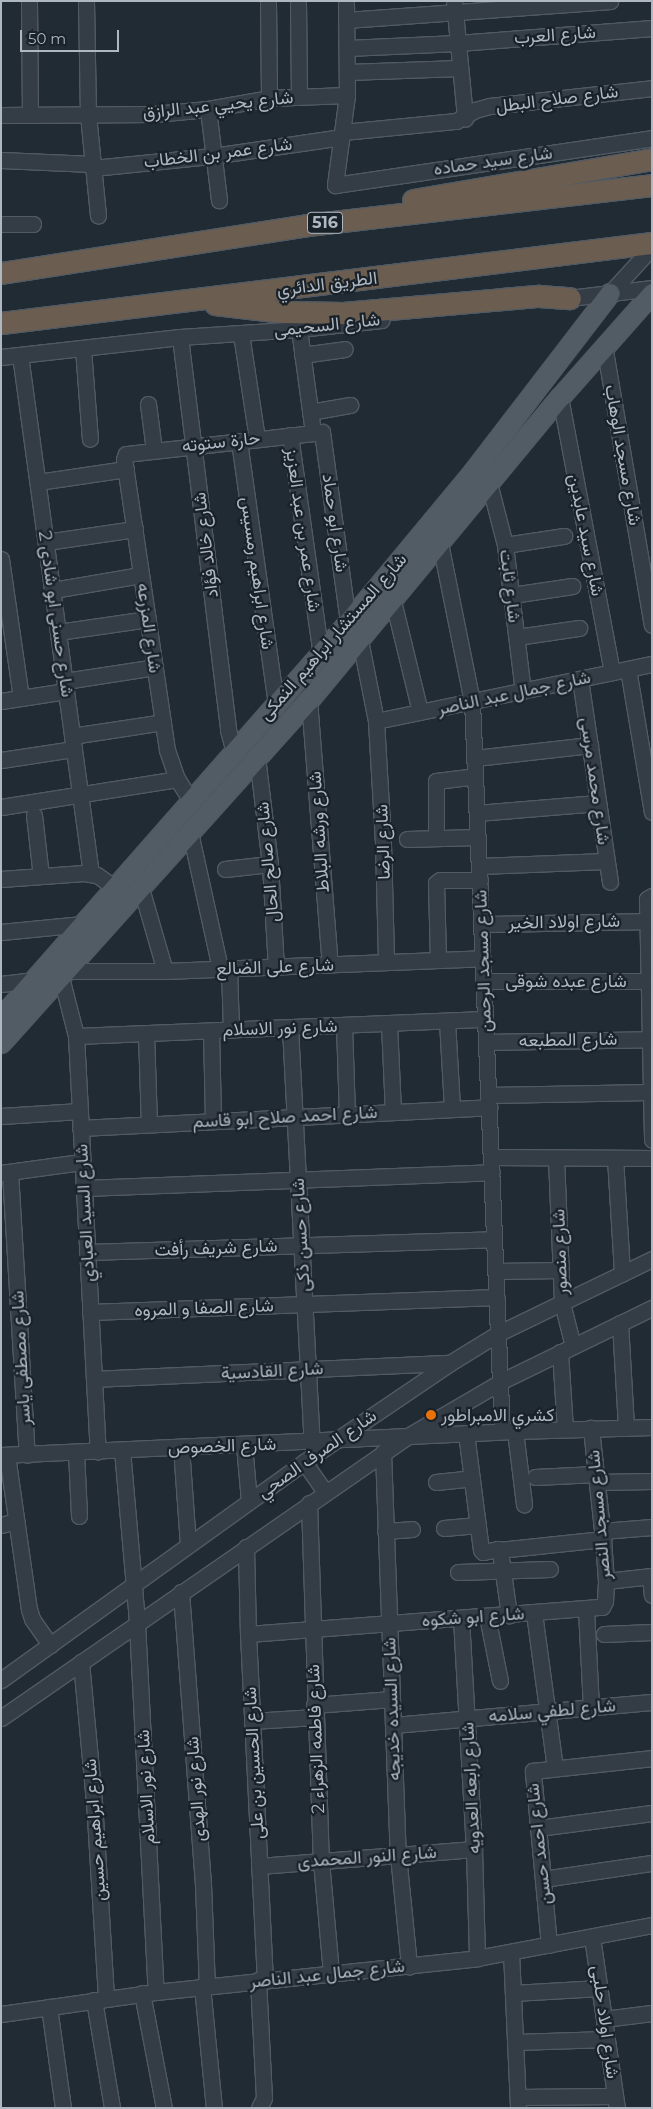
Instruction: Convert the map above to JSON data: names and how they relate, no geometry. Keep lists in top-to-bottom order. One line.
{"streets":{"highway":["516","الطريق الدائري"],"main road":["شارع المستشار ابراهيم النمكى"],"street":["شارع العرب","شارع صلاح البطل","شارع يحيي عبد الرازق","شارع عمر بن الخطاب","شارع سيد حماده","شارع السحيمى","حارة ستوته","شارع مسجد الوهاب","شارع ابو حماد","شارع عمر بن عبد العزيز","شارع سيد عابدين","شارع خالد فؤاد","شارع ابراهيم رمسيس","شارع ثابت","شارع حسنى ابو شادى 2","شارع المزرعه","شارع جمال عبد الناصر","شارع محمد مرسى","شارع ورشه البلاط","شارع الرضا","شارع صالح الحال","شارع اولاد الخير","شارع مسجد الرحمن","شارع على الضالع","شارع عبده شوقى","شارع نور الاسلام","شارع المطبعه","شارع احمد صلاح ابو قاسم","شارع السيد العبادي","شارع حسن ذكى","شارع شريف رأفت","شارع منصور","شارع الصفا و المروه","شارع مصطفى ياسر","شارع القادسية","شارع الخصوص","شارع الصرف الصحي","شارع مسجد النصر","شارع ابو شكوه","شارع السيده خديجه","شارع لطفي سلامه","شارع فاطمه الزهراء 2","شارع الحسين بن على","شارع رابعه العدويه","شارع نور الهدى","شارع ابراهيم حسين","شارع احمد حسن","شارع النور المحمدى","شارع اولاد حلبى"]},"crossings":[["شارع صلاح البطل","شارع عمر بن الخطاب"],["شارع صلاح البطل","شارع سيد حماده"],["شارع عمر بن الخطاب","شارع سيد حماده"],["الطريق الدائري","شارع المستشار ابراهيم النمكى"],["شارع السحيمى","شارع خالد فؤاد"],["شارع السحيمى","شارع حسنى ابو شادى 2"],["شارع السحيمى","شارع المستشار ابراهيم النمكى"],["حارة ستوته","شارع ابو حماد"],["حارة ستوته","شارع عمر بن عبد العزيز"],["حارة ستوته","شارع خالد فؤاد"],["حارة ستوته","شارع ابراهيم رمسيس"],["حارة ستوته","شارع المزرعه"],["شارع مسجد الوهاب","شارع المستشار ابراهيم النمكى"],["شارع ابو حماد","شارع المستشار ابراهيم النمكى"],["شارع عمر بن عبد العزيز","شارع المستشار ابراهيم النمكى"],["شارع سيد عابدين","شارع المستشار ابراهيم النمكى"],["شارع سيد عابدين","شارع جمال عبد الناصر"],["شارع خالد فؤاد","شارع المستشار ابراهيم النمكى"],["شارع ابراهيم رمسيس","شارع المستشار ابراهيم النمكى"],["شارع ثابت","شارع المستشار ابراهيم النمكى"],["شارع ثابت","شارع جمال عبد الناصر"],["شارع المزرعه","شارع المستشار ابراهيم النمكى"],["شارع المستشار ابراهيم النمكى","شارع ورشه البلاط"],["شارع المستشار ابراهيم النمكى","شارع الرضا"],["شارع المستشار ابراهيم النمكى","شارع صالح الحال"],["شارع المستشار ابراهيم النمكى","شارع مسجد الرحمن"],["شارع المستشار ابراهيم النمكى","شارع على الضالع"],["شارع المستشار ابراهيم النمكى","شارع السيد العبادي"],["شارع جمال عبد الناصر","شارع محمد مرسى"],["شارع جمال عبد الناصر","شارع الرضا"],["شارع جمال عبد الناصر","شارع مسجد الرحمن"],["شارع جمال عبد الناصر","شارع نور الاسلام"],["شارع جمال عبد الناصر","شارع السيده خديجه"],["شارع جمال عبد الناصر","شارع فاطمه الزهراء 2"],["شارع جمال عبد الناصر","شارع الحسين بن على"],["شارع جمال عبد الناصر","شارع رابعه العدويه"],["شارع جمال عبد الناصر","شارع نور الهدى"],["شارع جمال عبد الناصر","شارع ابراهيم حسين"],["شارع جمال عبد الناصر","شارع احمد حسن"],["شارع جمال عبد الناصر","شارع اولاد حلبى"],["شارع ورشه البلاط","شارع على الضالع"],["شارع الرضا","شارع على الضالع"],["شارع صالح الحال","شارع على الضالع"],["شارع اولاد الخير","شارع مسجد الرحمن"],["شارع مسجد الرحمن","شارع على الضالع"],["شارع مسجد الرحمن","شارع عبده شوقى"],["شارع مسجد الرحمن","شارع نور الاسلام"],["شارع مسجد الرحمن","شارع المطبعه"],["شارع مسجد الرحمن","شارع احمد صلاح ابو قاسم"],["شارع مسجد الرحمن","شارع شريف رأفت"],["شارع مسجد الرحمن","شارع الصفا و المروه"],["شارع مسجد الرحمن","شارع الخصوص"],["شارع مسجد الرحمن","شارع الصرف الصحي"],["شارع على الضالع","شارع السيد العبادي"],["شارع نور الاسلام","شارع السيد العبادي"],["شارع نور الاسلام","شارع حسن ذكى"],["شارع نور الاسلام","شارع الخصوص"],["شارع نور الاسلام","شارع الصرف الصحي"],["شارع احمد صلاح ابو قاسم","شارع السيد العبادي"],["شارع احمد صلاح ابو قاسم","شارع حسن ذكى"],["شارع السيد العبادي","شارع شريف رأفت"],["شارع السيد العبادي","شارع الصفا و المروه"],["شارع السيد العبادي","شارع القادسية"],["شارع السيد العبادي","شارع الخصوص"],["شارع حسن ذكى","شارع شريف رأفت"],["شارع حسن ذكى","شارع الصفا و المروه"],["شارع حسن ذكى","شارع القادسية"],["شارع حسن ذكى","شارع الخصوص"],["شارع منصور","شارع الخصوص"],["شارع منصور","شارع الصرف الصحي"],["شارع مصطفى ياسر","شارع الخصوص"],["شارع القادسية","شارع الصرف الصحي"],["شارع الخصوص","شارع الصرف الصحي"],["شارع الخصوص","شارع مسجد النصر"],["شارع الصرف الصحي","شارع السيده خديجه"],["شارع الصرف الصحي","شارع فاطمه الزهراء 2"],["شارع الصرف الصحي","شارع الحسين بن على"],["شارع الصرف الصحي","شارع نور الهدى"],["شارع الصرف الصحي","شارع ابراهيم حسين"],["شارع مسجد النصر","شارع ابو شكوه"],["شارع ابو شكوه","شارع السيده خديجه"],["شارع ابو شكوه","شارع فاطمه الزهراء 2"],["شارع ابو شكوه","شارع الحسين بن على"],["شارع ابو شكوه","شارع رابعه العدويه"],["شارع ابو شكوه","شارع احمد حسن"],["شارع السيده خديجه","شارع لطفي سلامه"],["شارع السيده خديجه","شارع النور المحمدى"],["شارع لطفي سلامه","شارع رابعه العدويه"],["شارع لطفي سلامه","شارع احمد حسن"],["شارع فاطمه الزهراء 2","شارع النور المحمدى"],["شارع الحسين بن على","شارع النور المحمدى"],["شارع رابعه العدويه","شارع النور المحمدى"]],"places":["كشري الامبراطور"],"scale_bar":"50 m"}
